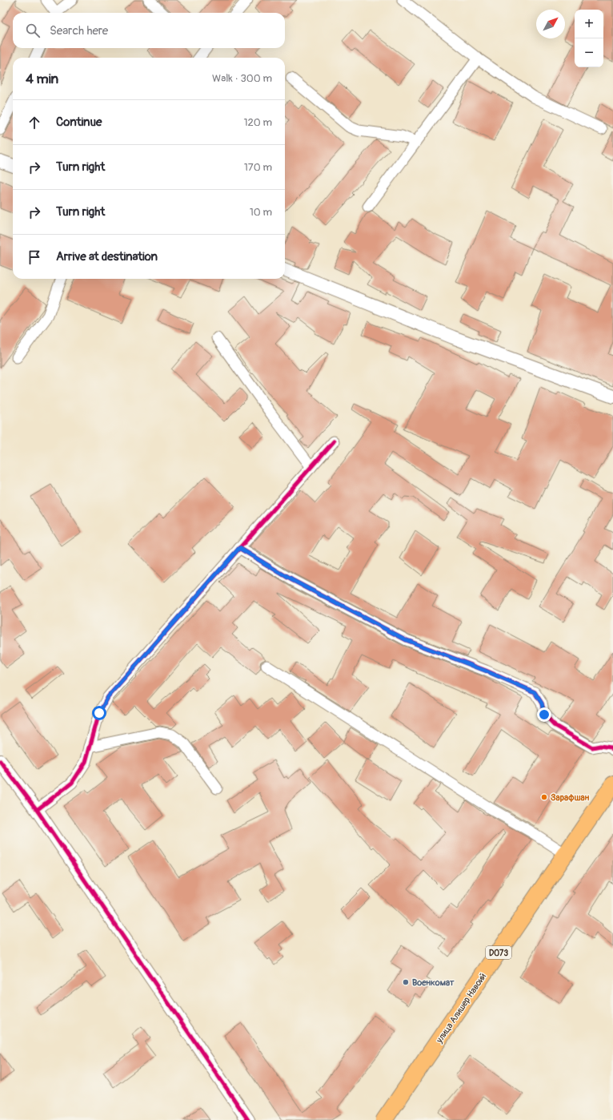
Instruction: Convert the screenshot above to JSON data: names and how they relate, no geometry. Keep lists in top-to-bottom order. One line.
{"streets":{"main road":["D073","улица Алишер Навоий"]},"places":["Зарафшан","Военкомат"],"north":"top right","page":{"map_buttons":["+","−"],"search":"Search here","heading":["4 min","Walk · 300 m"],"list":[["Continue","120 m"],["Turn right","170 m"],["Turn right","10 m"],"Arrive at destination"]}}
